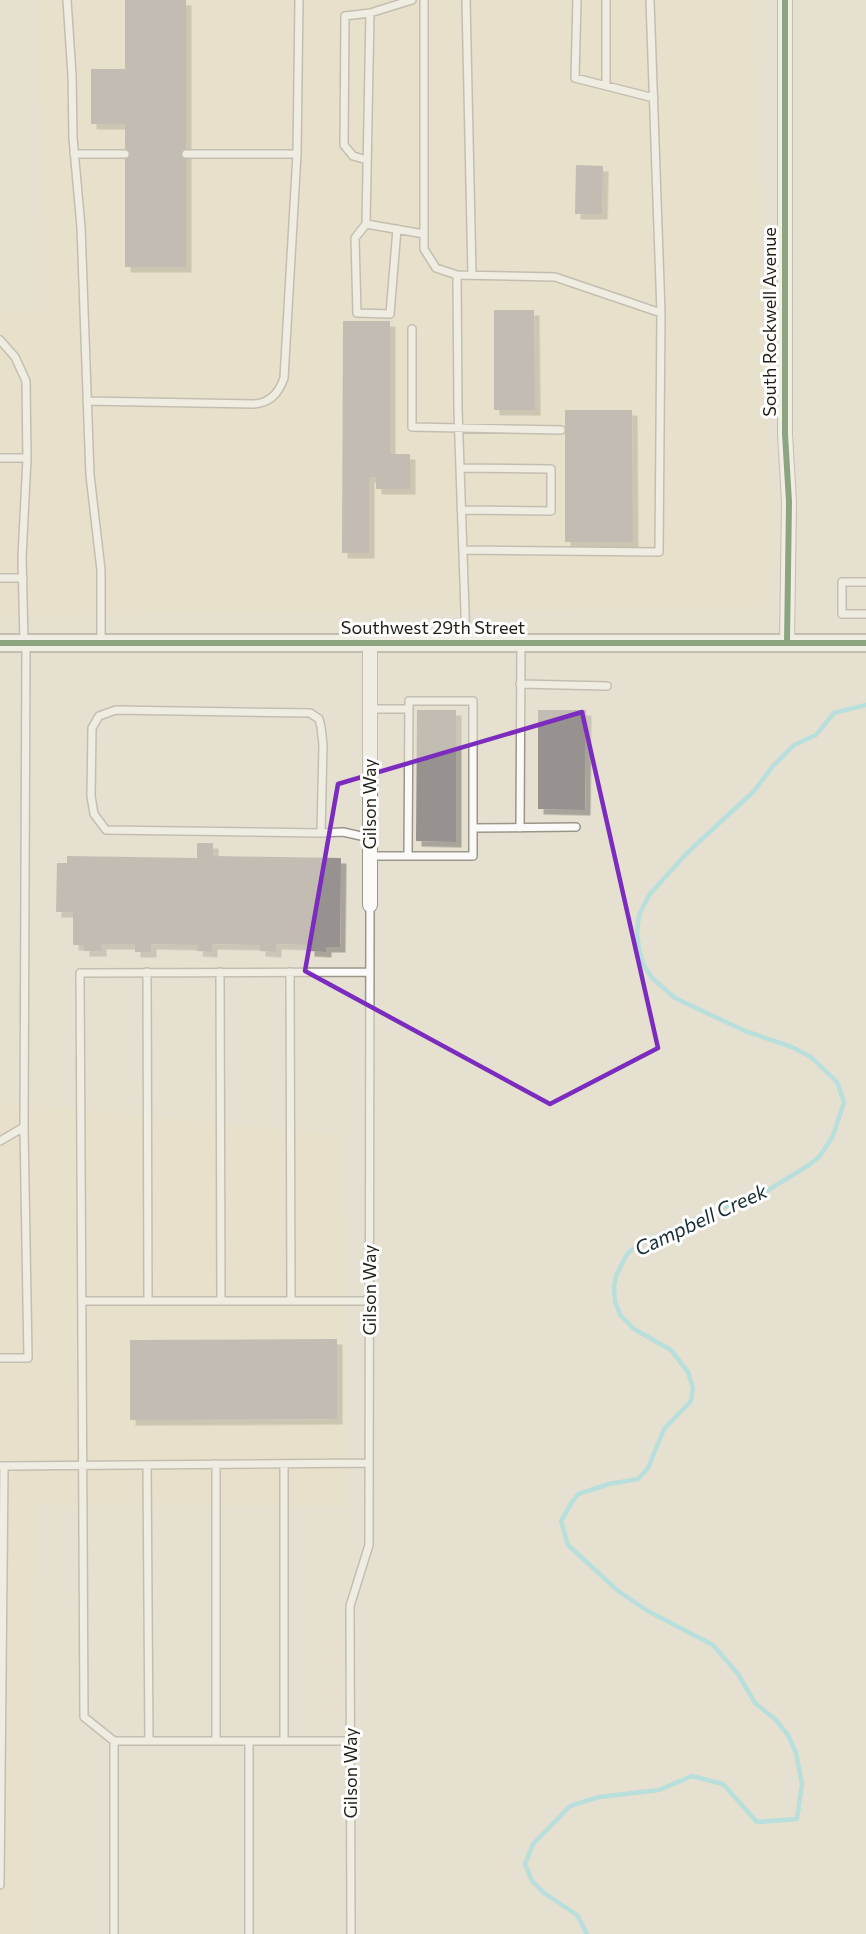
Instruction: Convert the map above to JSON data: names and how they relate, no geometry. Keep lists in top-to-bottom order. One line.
{"streets":{"street":["South Rockwell Avenue","Southwest 29th Street","Gilson Way"]},"crossings":[["South Rockwell Avenue","Southwest 29th Street"],["Southwest 29th Street","Gilson Way"]],"water":["Campbell Creek"]}
